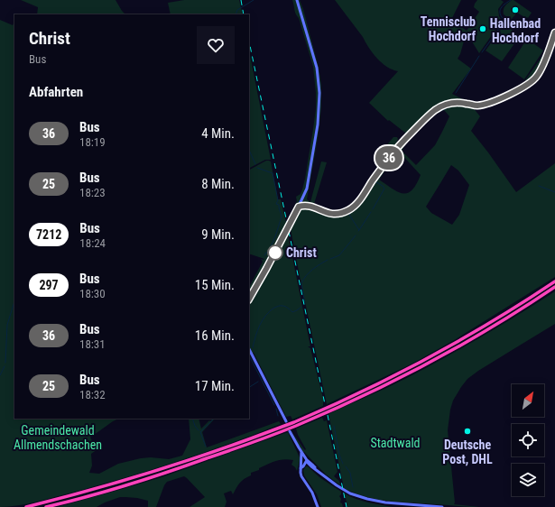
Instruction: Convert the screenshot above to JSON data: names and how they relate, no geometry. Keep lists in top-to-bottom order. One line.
{"parks":["Gemeindewald Allmendschachen","Stadtwald"],"places":["Hallenbad Hochdorf","Tennisclub Hochdorf","Christ","Deutsche Post, DHL"],"lines":["bus line 36"],"north":"top right","page":{"on_map":"36","heading":[["Christ","Bus"],"Abfahrten"],"list":[{"mark":"36","name":"Bus","note":"18:19","value":"4 Min."},{"mark":"25","name":"Bus","note":"18:23","value":"8 Min."},{"mark":"7212","name":"Bus","note":"18:24","value":"9 Min."},{"mark":"297","name":"Bus","note":"18:30","value":"15 Min."},{"mark":"36","name":"Bus","note":"18:31","value":"16 Min."},{"mark":"25","name":"Bus","note":"18:32","value":"17 Min."}]}}
